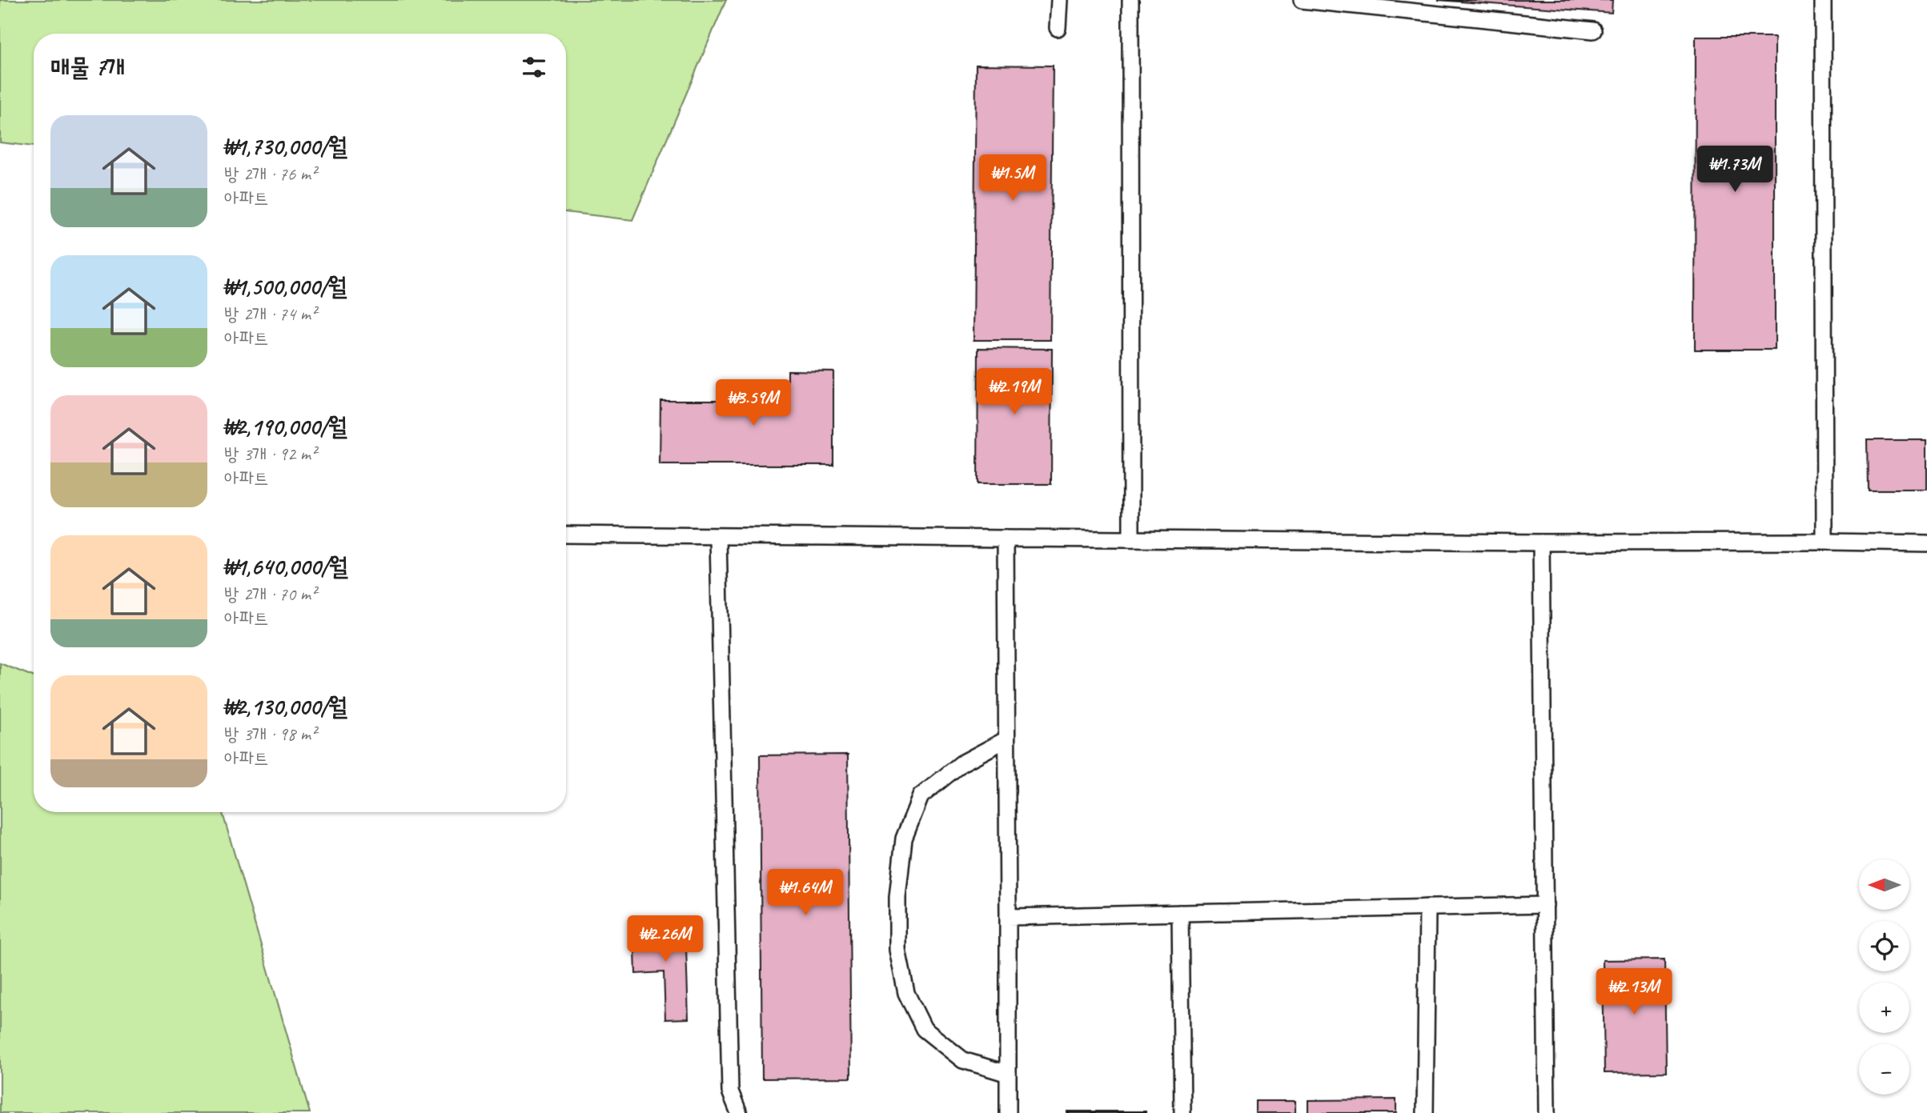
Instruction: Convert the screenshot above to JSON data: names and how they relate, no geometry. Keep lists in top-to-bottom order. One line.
{"north":"left","page":{"heading":"매물 7개","list":[{"name":"₩1,730,000/월","note":"방 2개 · 76 m² · 아파트"},{"name":"₩1,500,000/월","note":"방 2개 · 74 m² · 아파트"},{"name":"₩2,190,000/월","note":"방 3개 · 92 m² · 아파트"},{"name":"₩1,640,000/월","note":"방 2개 · 70 m² · 아파트"},{"name":"₩2,130,000/월","note":"방 3개 · 98 m² · 아파트"}],"price":["₩1.73M","₩1.5M","₩2.19M","₩3.59M","₩1.64M","₩2.26M","₩2.13M"],"map_buttons":["+","−"]}}
